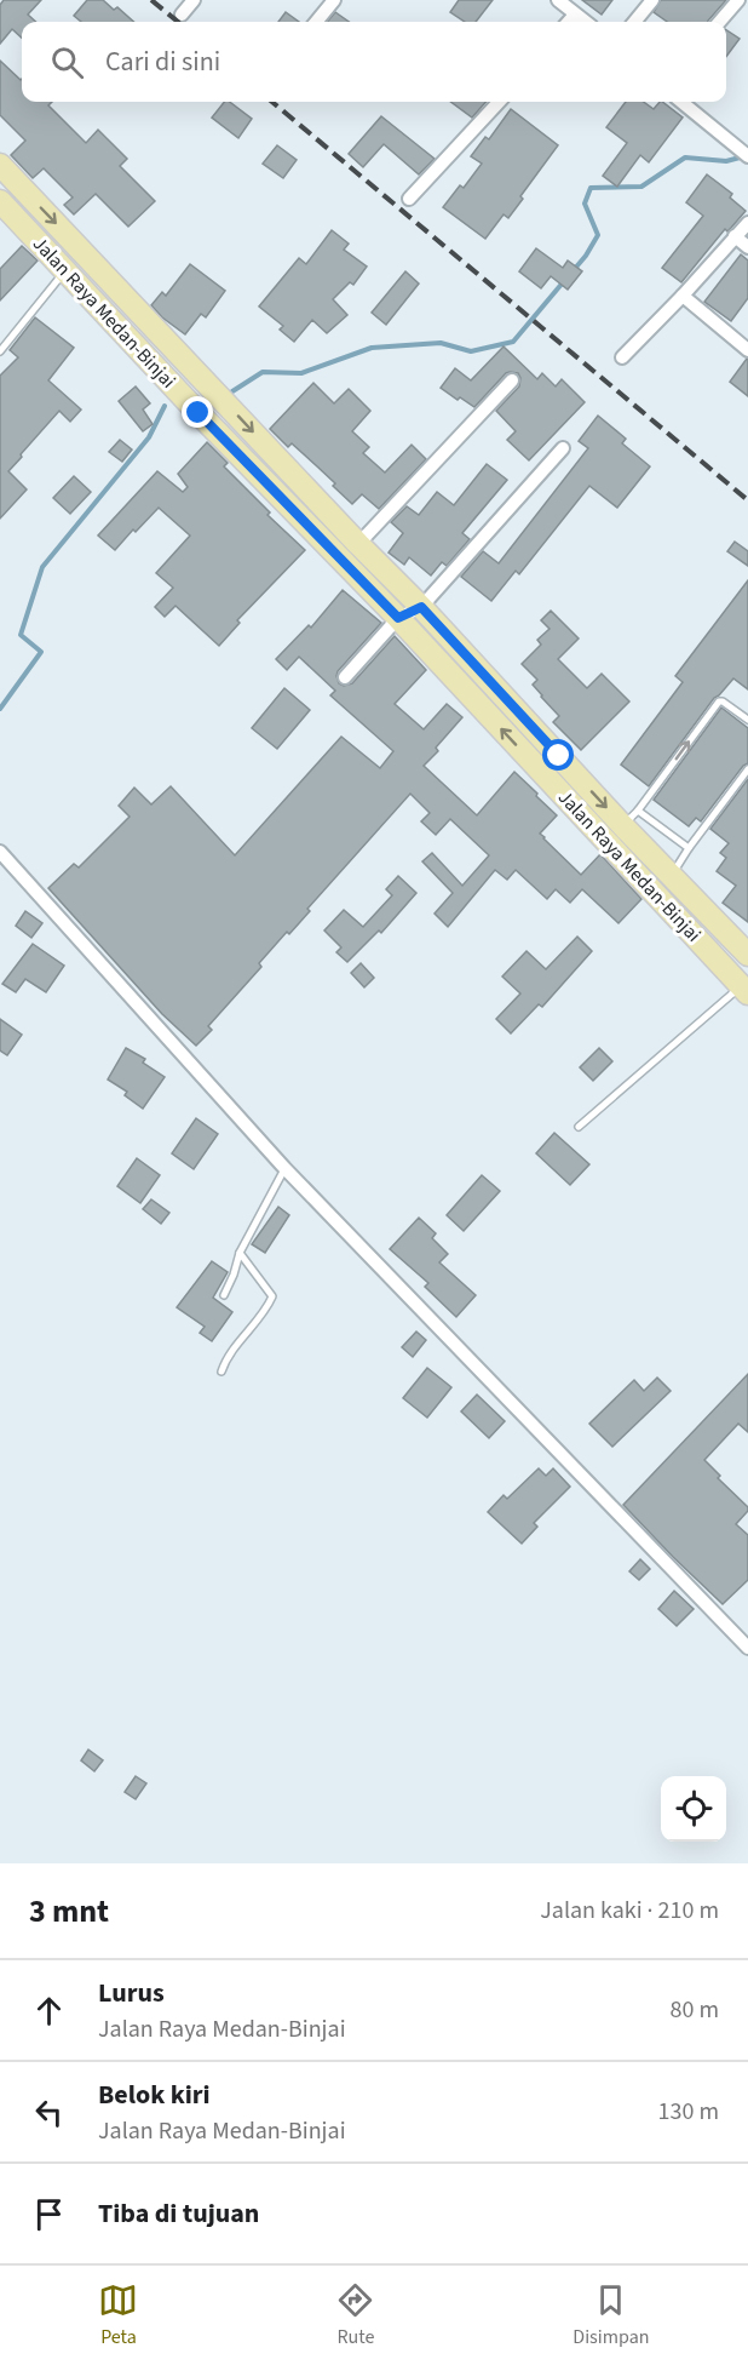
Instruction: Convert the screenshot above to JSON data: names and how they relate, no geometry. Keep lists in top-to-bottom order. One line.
{"streets":{"main road":["Jalan Raya Medan-Binjai"]},"page":{"search":"Cari di sini","heading":["3 mnt","Jalan kaki · 210 m"],"list":[["Lurus","Jalan Raya Medan-Binjai","80 m"],["Belok kiri","Jalan Raya Medan-Binjai","130 m"],"Tiba di tujuan"],"nav":["Peta","Rute","Disimpan"]}}
